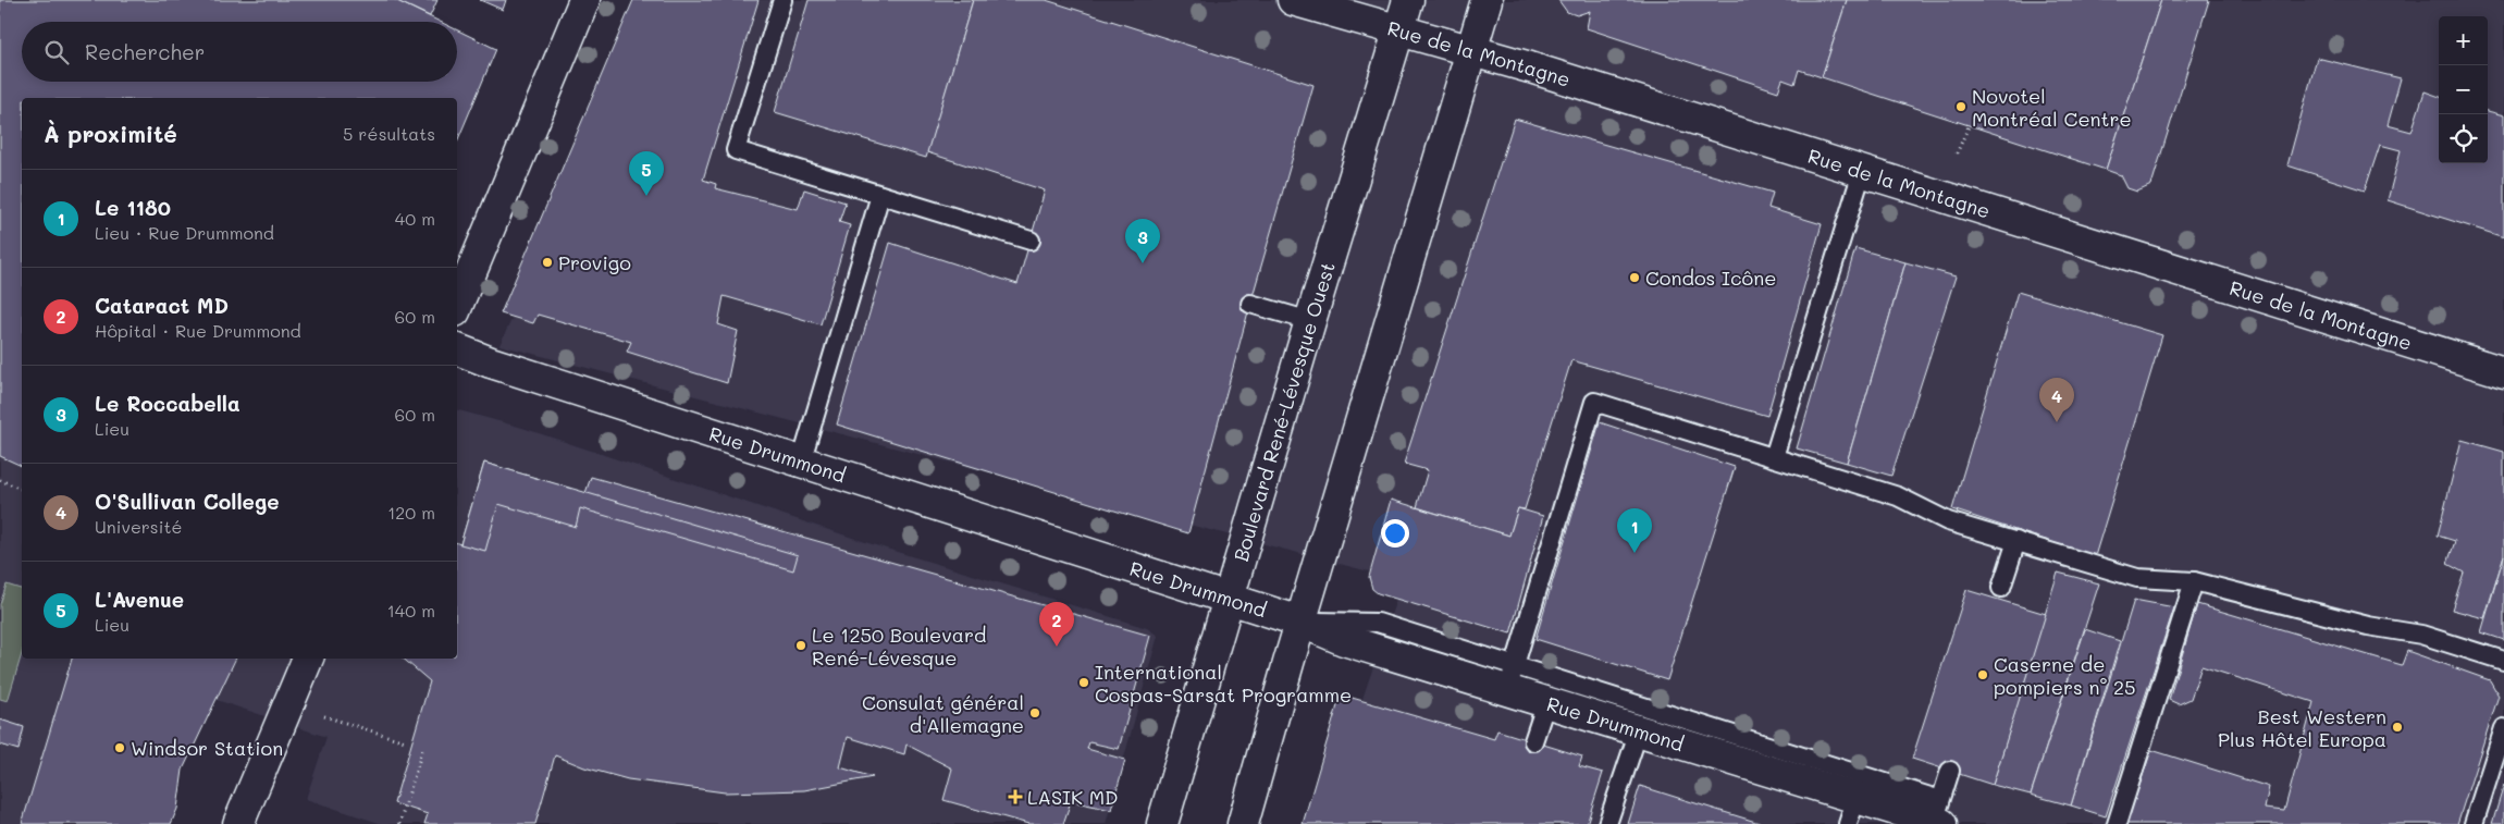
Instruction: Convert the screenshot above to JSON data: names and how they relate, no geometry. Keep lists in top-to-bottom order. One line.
{"streets":{"street":["Rue de la Montagne","Boulevard René-Lévesque Ouest","Rue Drummond"]},"crossings":[["Rue de la Montagne","Boulevard René-Lévesque Ouest"],["Boulevard René-Lévesque Ouest","Rue Drummond"]],"places":{"other":["Novotel Montréal Centre","Provigo","Condos Icône","Le 1250 Boulevard René-Lévesque","Caserne de pompiers n° 25","International Cospas-Sarsat Programme","Consulat général d'Allemagne","Best Western Plus Hôtel Europa","Windsor Station"],"health":["LASIK MD"]},"page":{"map_buttons":["+","−"],"search":"Rechercher","heading":["À proximité","5 résultats"],"pins":["5","3","4","1","2"],"list":[{"mark":"1","name":"Le 1180","note":"Lieu · Rue Drummond","value":"40 m"},{"mark":"2","name":"Cataract MD","note":"Hôpital · Rue Drummond","value":"60 m"},{"mark":"3","name":"Le Roccabella","note":"Lieu","value":"60 m"},{"mark":"4","name":"O'Sullivan College","note":"Université","value":"120 m"},{"mark":"5","name":"L'Avenue","note":"Lieu","value":"140 m"}]}}
